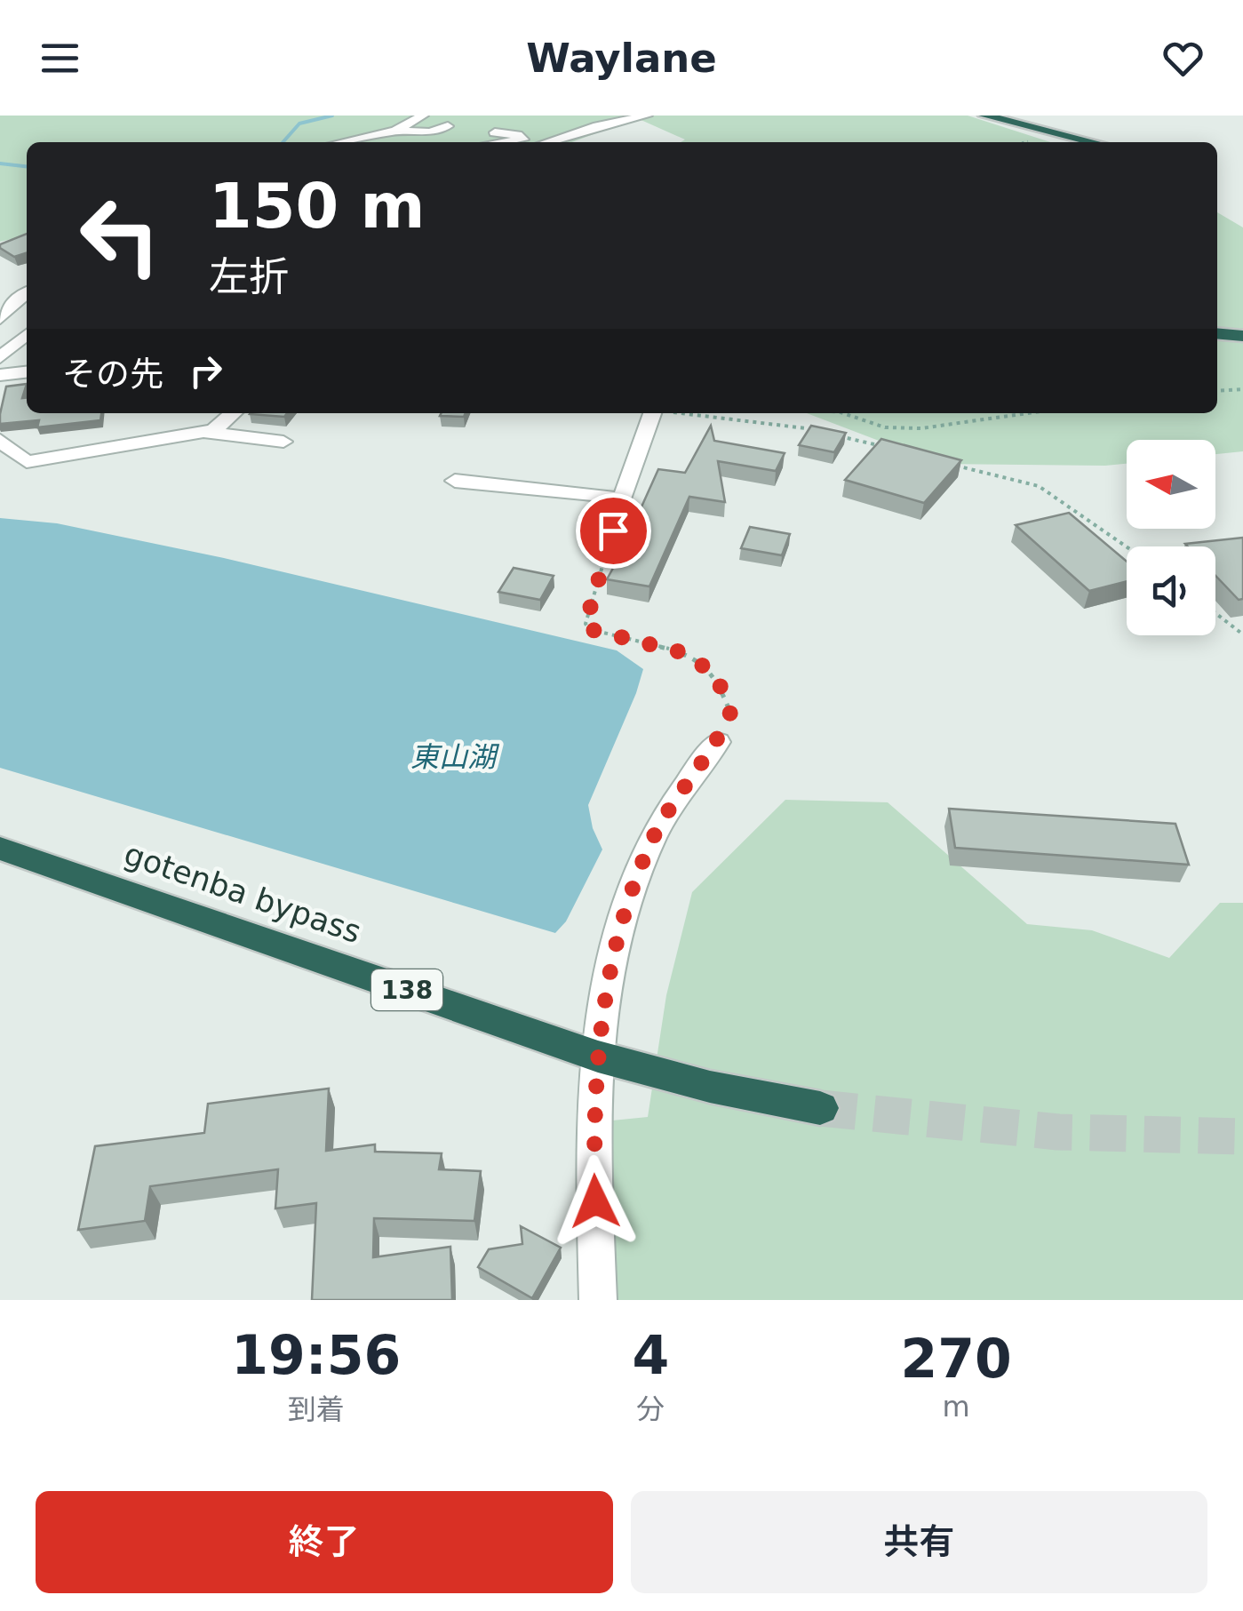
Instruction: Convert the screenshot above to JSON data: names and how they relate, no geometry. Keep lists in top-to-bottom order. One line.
{"streets":{"highway":["gotenba bypass","138"]},"water":["東山湖"],"north":"left","page":{"header":"Waylane","turn":["150 m","左折"],"then":"その先","eta":["19:56","到着","4","分","270","m"],"buttons":["終了","共有"]}}
